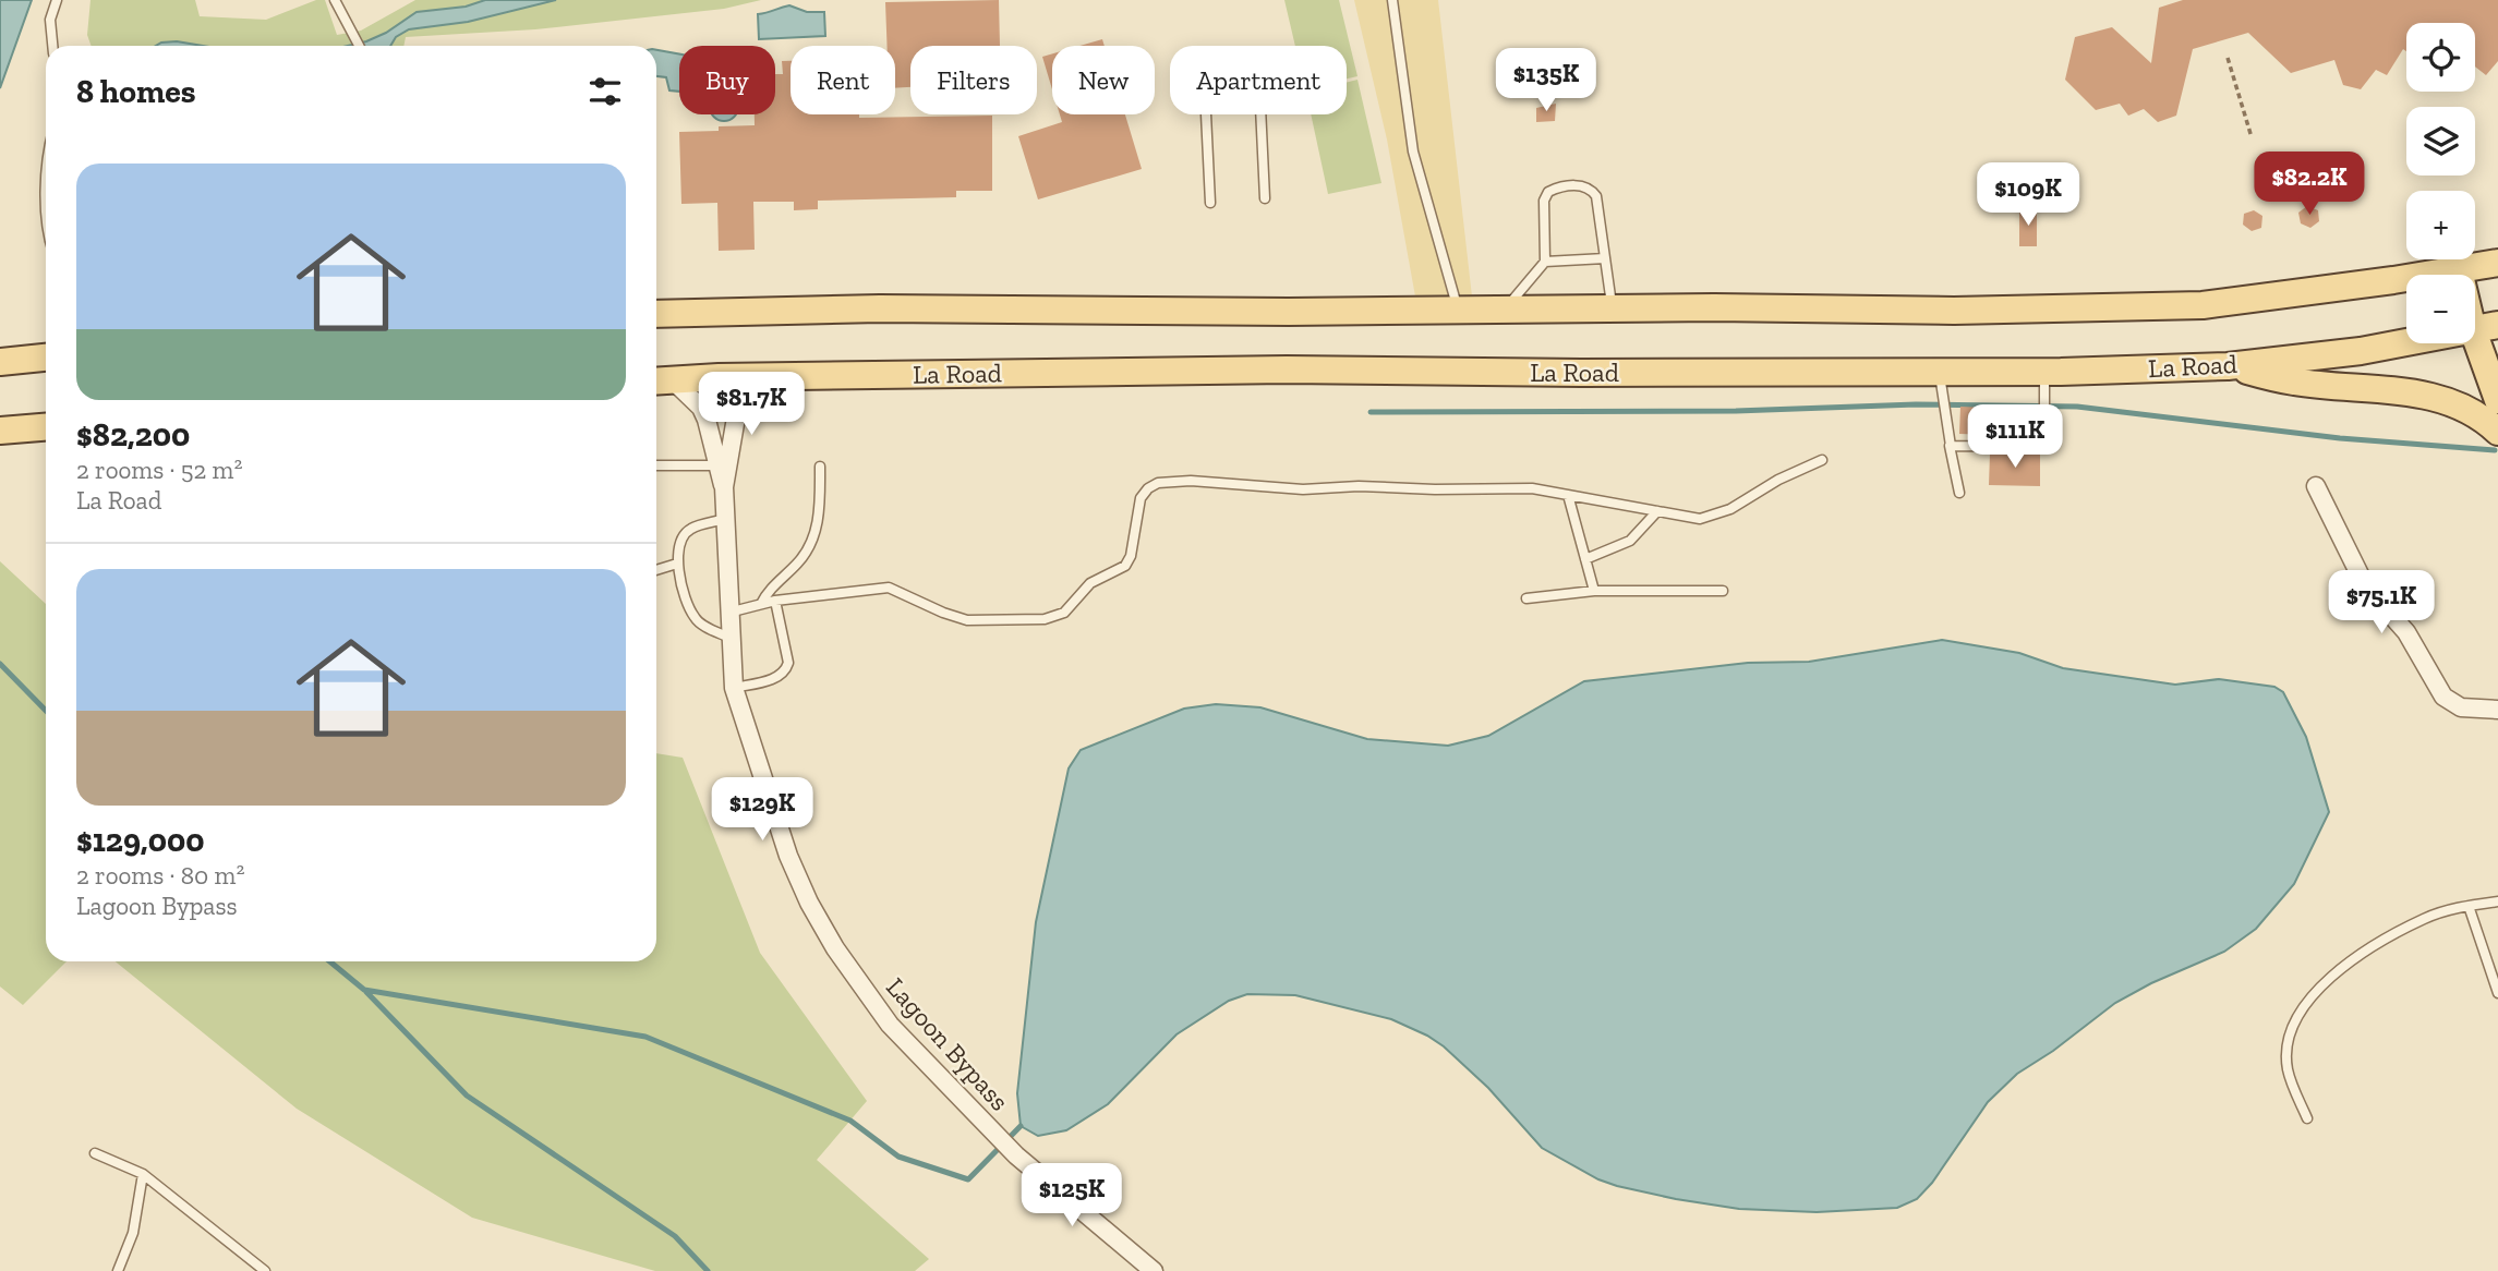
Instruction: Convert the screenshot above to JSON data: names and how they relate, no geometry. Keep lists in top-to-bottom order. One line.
{"streets":{"main road":["La Road"],"street":["Lagoon Bypass"]},"crossings":[["La Road","Lagoon Bypass"]],"page":{"map_buttons":["+","−"],"chip":["Buy","Rent","Filters","New","Apartment"],"heading":"8 homes","price":["$135K","$82.2K","$109K","$81.7K","$111K","$75.1K","$129K","$125K"],"list":[{"name":"$82,200","note":"2 rooms · 52 m² · La Road"},{"name":"$129,000","note":"2 rooms · 80 m² · Lagoon Bypass"}]}}
